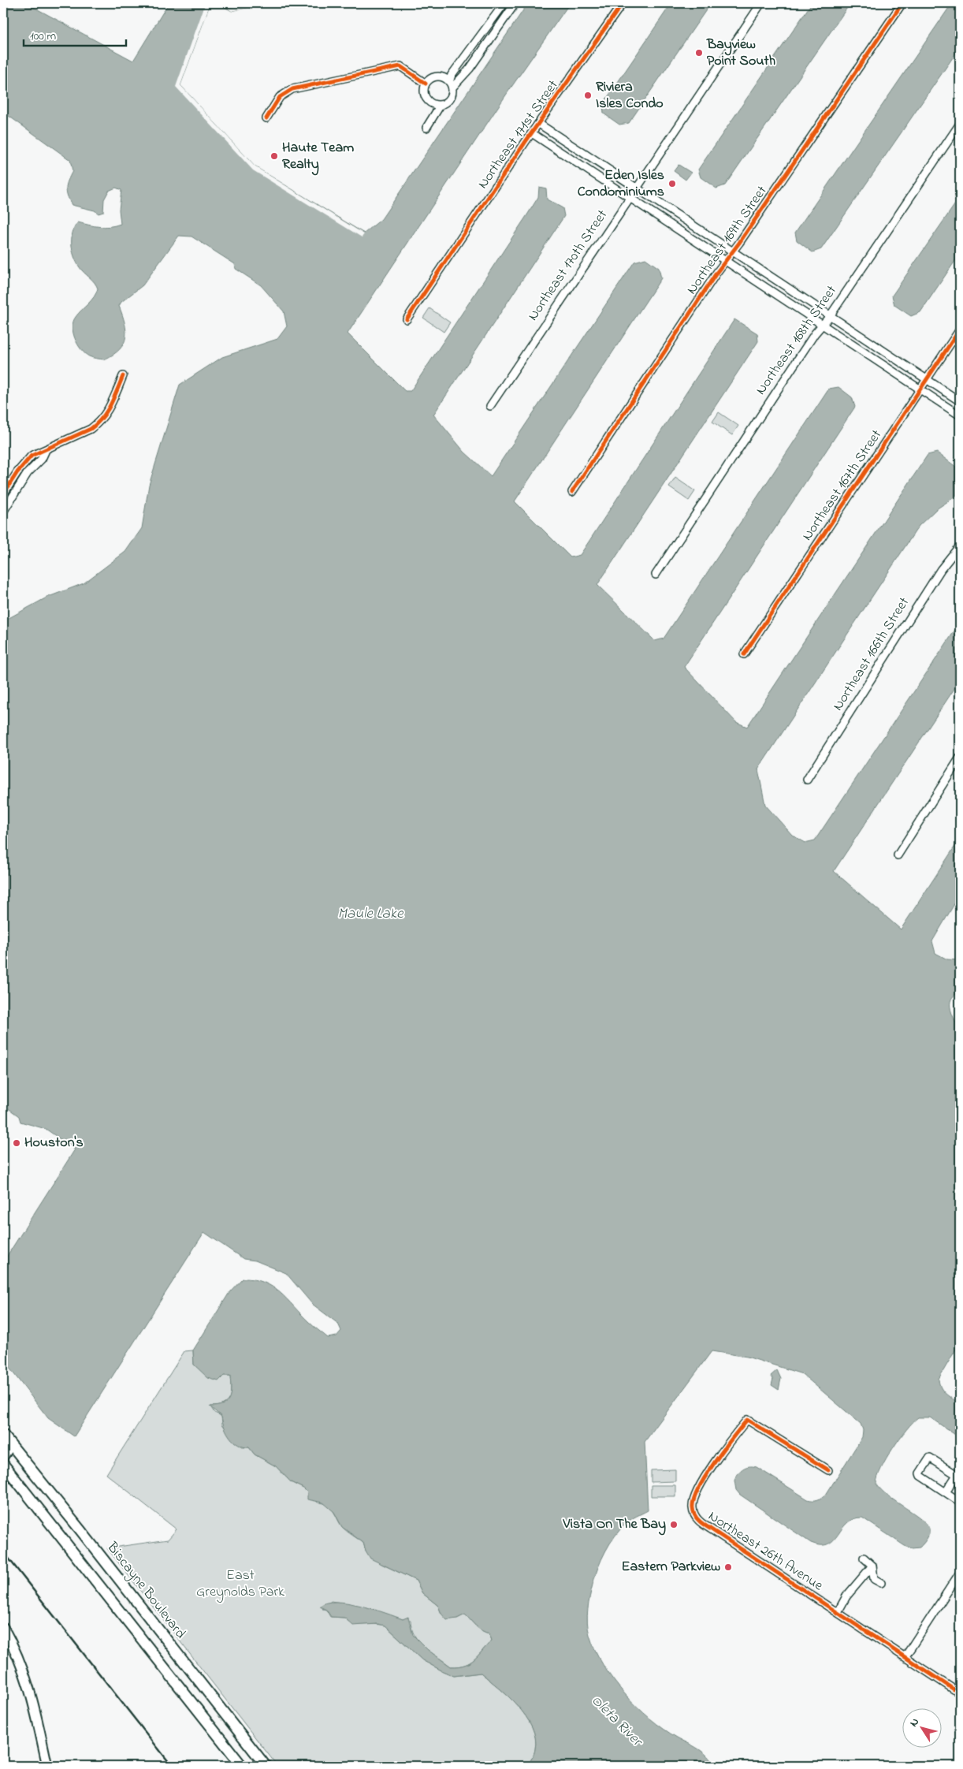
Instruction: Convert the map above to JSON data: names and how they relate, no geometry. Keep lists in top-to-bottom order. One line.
{"streets":{"main road":["Biscayne Boulevard"],"street":["Northeast 171st Street","Northeast 169th Street","Northeast 170th Street","Northeast 168th Street","Northeast 167th Street","Northeast 166th Street","Northeast 26th Avenue"]},"water":["Maule Lake","Oleta River"],"parks":["East Greynolds Park"],"places":["Bayview Point South","Riviera Isles Condo","Haute Team Realty","Eden Isles Condominiums","Houston's","Vista On The Bay","Eastern Parkview"],"scale_bar":"100 m","north":"top left"}
